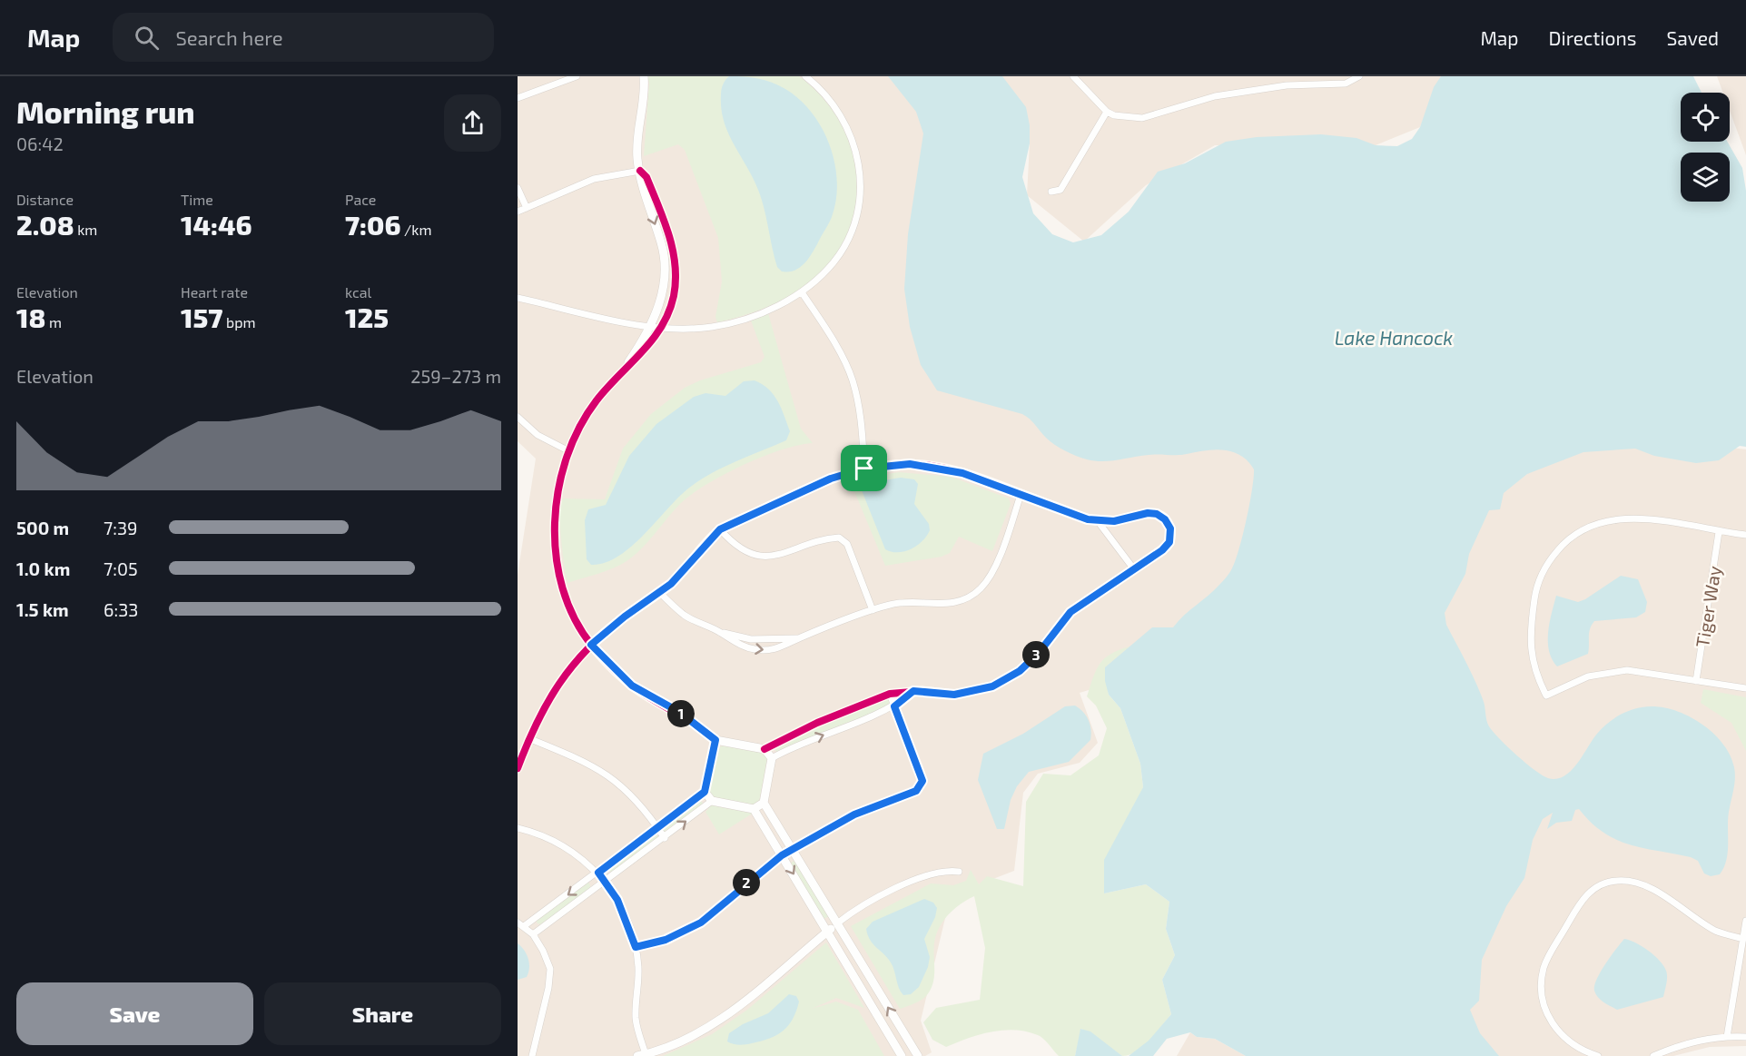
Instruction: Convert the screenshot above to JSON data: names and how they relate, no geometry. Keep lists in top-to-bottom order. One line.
{"streets":{"street":["Tiger Way"]},"water":["Lake Hancock"],"page":{"header":"Map","search":"Search here","nav":["Map","Directions","Saved"],"heading":["Morning run","06:42"],"stats":[["Distance","2.08 km"],["Time","14:46"],["Pace","7:06 /km"],["Elevation","18 m"],["Heart rate","157 bpm"],["kcal","125"]],"chart":["Elevation","259–273 m"],"list":[{"name":"500 m","note":"7:39"},{"name":"1.0 km","note":"7:05"},{"name":"1.5 km","note":"6:33"}],"pins":["3","1","2"],"buttons":["Save","Share"]}}
